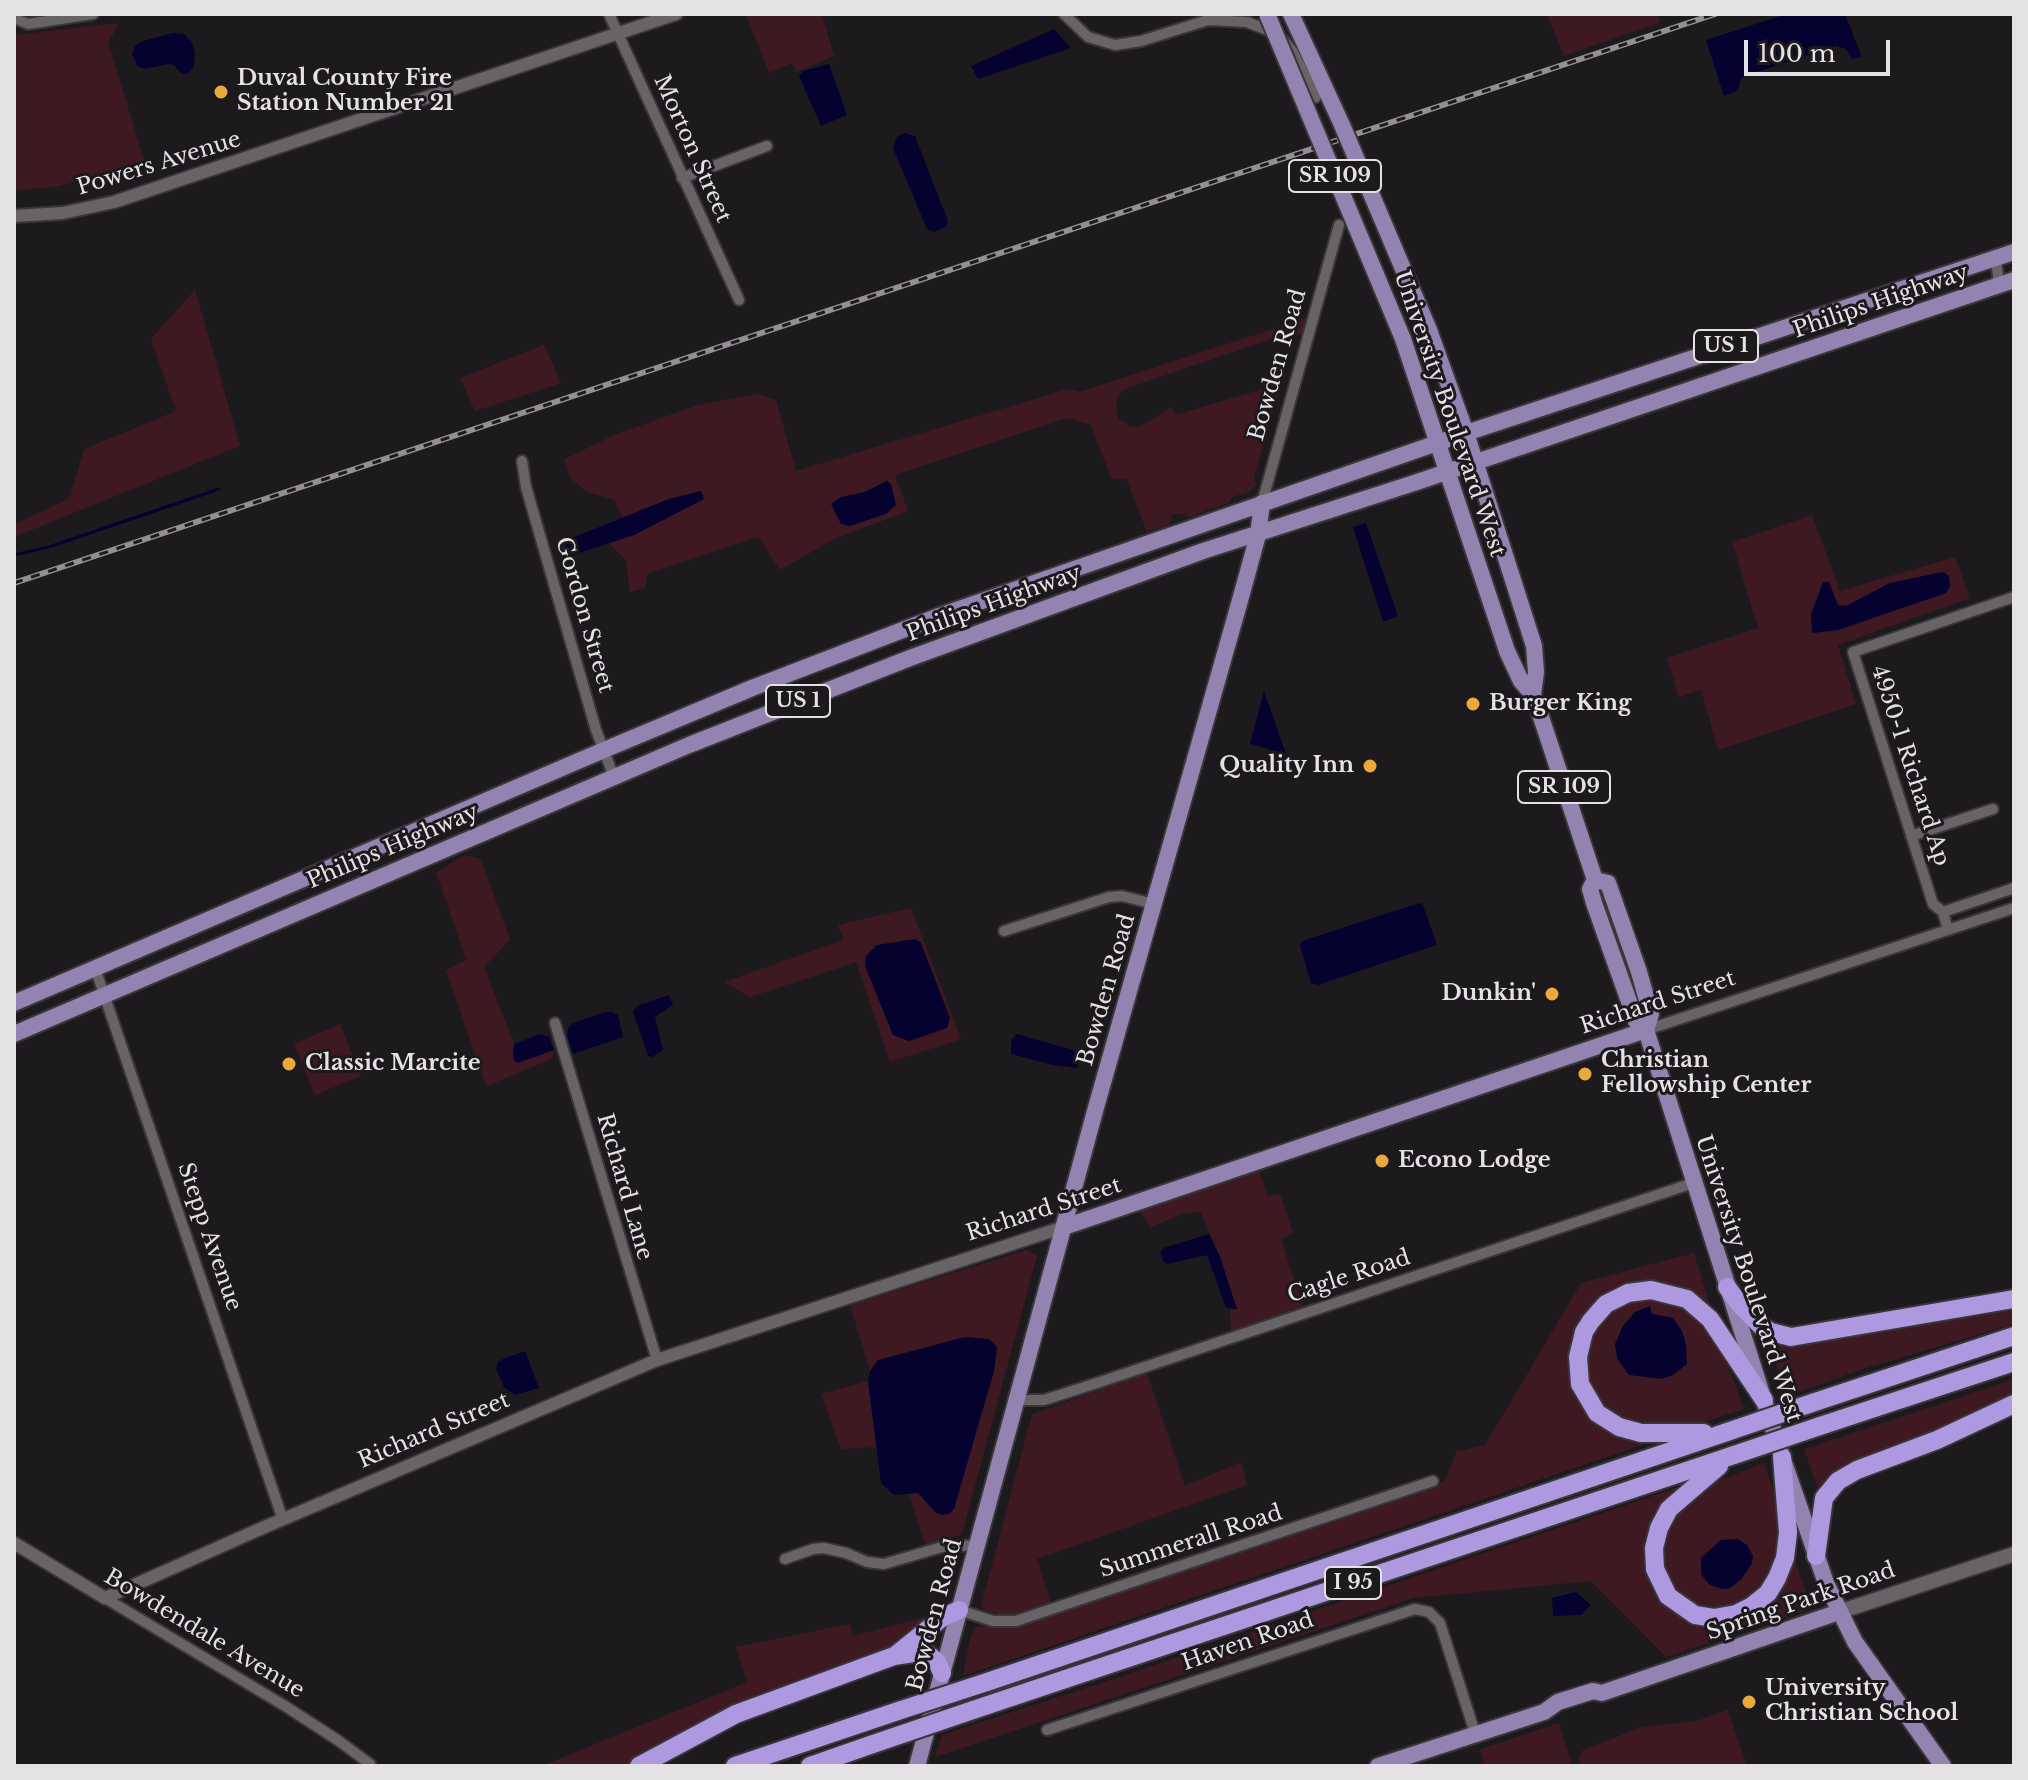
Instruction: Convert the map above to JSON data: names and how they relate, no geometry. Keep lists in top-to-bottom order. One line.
{"streets":{"highway":["I 95"],"main road":["SR 109","Philips Highway","US 1","Bowden Road","University Boulevard West","Richard Street","Spring Park Road"],"street":["Morton Street","Powers Avenue","Gordon Street","4950-1 Richard Ap","Richard Lane","Stepp Avenue","Cagle Road","Summerall Road","Bowdendale Avenue","Haven Road"]},"crossings":[["Morton Street","Powers Avenue"],["Philips Highway","Bowden Road"],["Philips Highway","University Boulevard West"],["Philips Highway","Gordon Street"],["Philips Highway","Stepp Avenue"],["Bowden Road","Richard Street"],["Bowden Road","Cagle Road"],["Bowden Road","Summerall Road"],["University Boulevard West","Richard Street"],["University Boulevard West","Cagle Road"],["University Boulevard West","Spring Park Road"],["4950-1 Richard Ap","Richard Street"],["Richard Street","Richard Lane"],["Richard Street","Stepp Avenue"],["Richard Street","Bowdendale Avenue"],["Spring Park Road","Haven Road"]],"places":["Duval County Fire Station Number 21","Burger King","Quality Inn","Dunkin'","Classic Marcite","Christian Fellowship Center","Econo Lodge","University Christian School"],"scale_bar":"100 m"}
